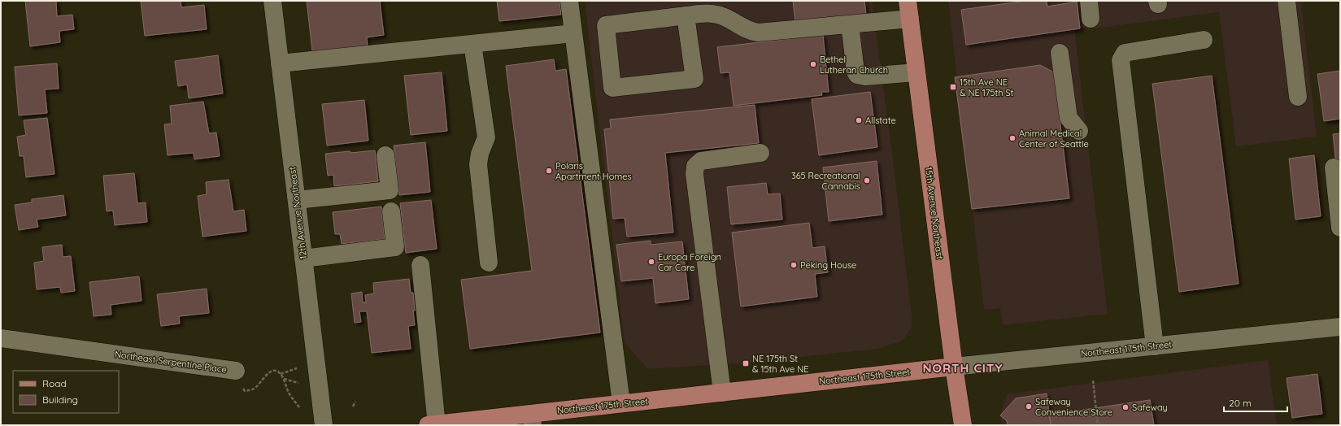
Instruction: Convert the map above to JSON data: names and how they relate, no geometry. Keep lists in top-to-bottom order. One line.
{"streets":{"main road":["15th Avenue Northeast","Northeast 175th Street"],"street":["12th Avenue Northeast","Northeast Serpentine Place"]},"crossings":[["15th Avenue Northeast","Northeast 175th Street"]],"districts":["NORTH CITY"],"places":{"other":["Bethel Lutheran Church","Allstate","Animal Medical Center of Seattle","Polaris Apartment Homes","365 Recreational Cannabis","Europa Foreign Car Care","Peking House","Safeway Convenience Store","Safeway"],"transit":["15th Ave NE & NE 175th St","NE 175th St & 15th Ave NE"]},"legend":["Road","Building"],"scale_bar":"20 m"}
